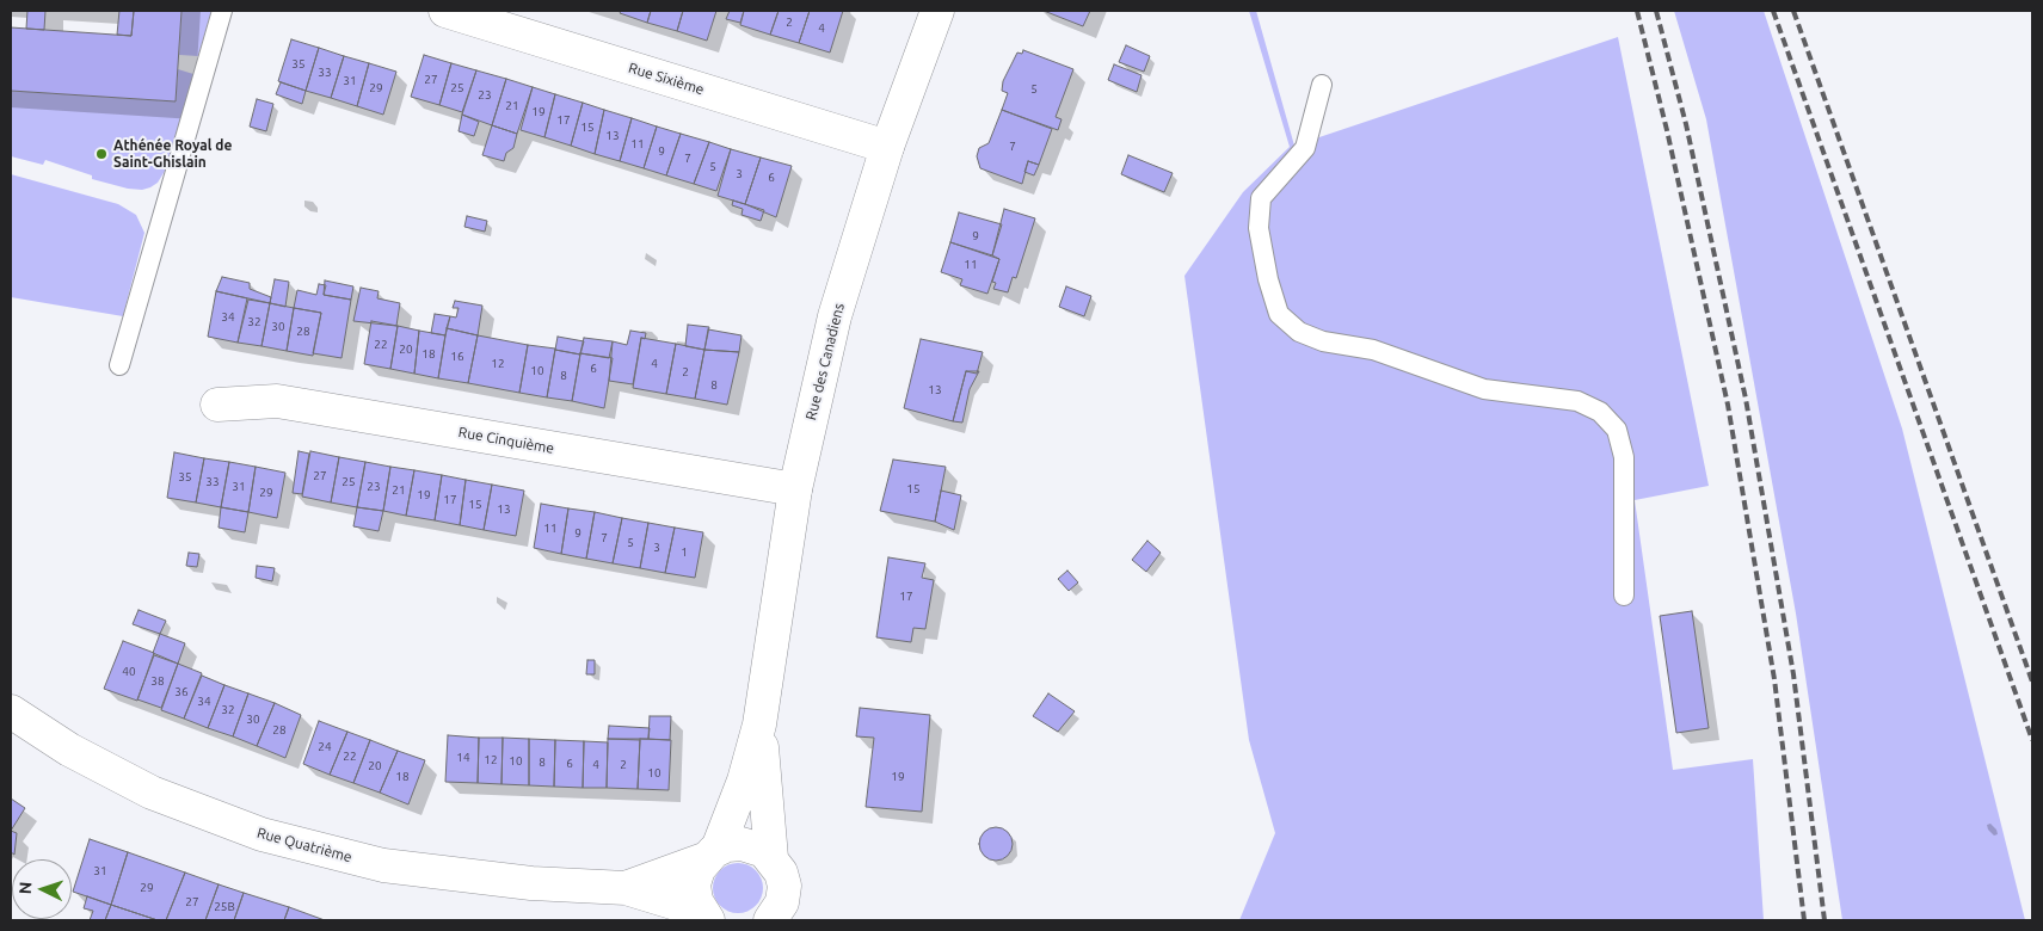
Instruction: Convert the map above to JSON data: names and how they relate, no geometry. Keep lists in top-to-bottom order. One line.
{"streets":{"street":["Rue Sixième","Rue des Canadiens","Rue Cinquième","Rue Quatrième"]},"crossings":[["Rue Sixième","Rue des Canadiens"],["Rue des Canadiens","Rue Cinquième"],["Rue des Canadiens","Rue Quatrième"]],"places":["Athénée Royal de Saint-Ghislain"],"house_numbers":["2","4","35","33","27","31","29","25","5","23","21","19","17","15","13","11","7","9","7","5","3","6","9","11","34","32","30","28","22","20","18","16","12","4","6","10","2","8","8","13","27","35","33","25","31","23","15","21","29","19","17","15","13","11","9","7","5","3","1","17","40","38","36","34","32","30","28","24","22","14","12","10","8","6","4","2","20","10","18","19","31","29","27","25B"],"north":"left"}
